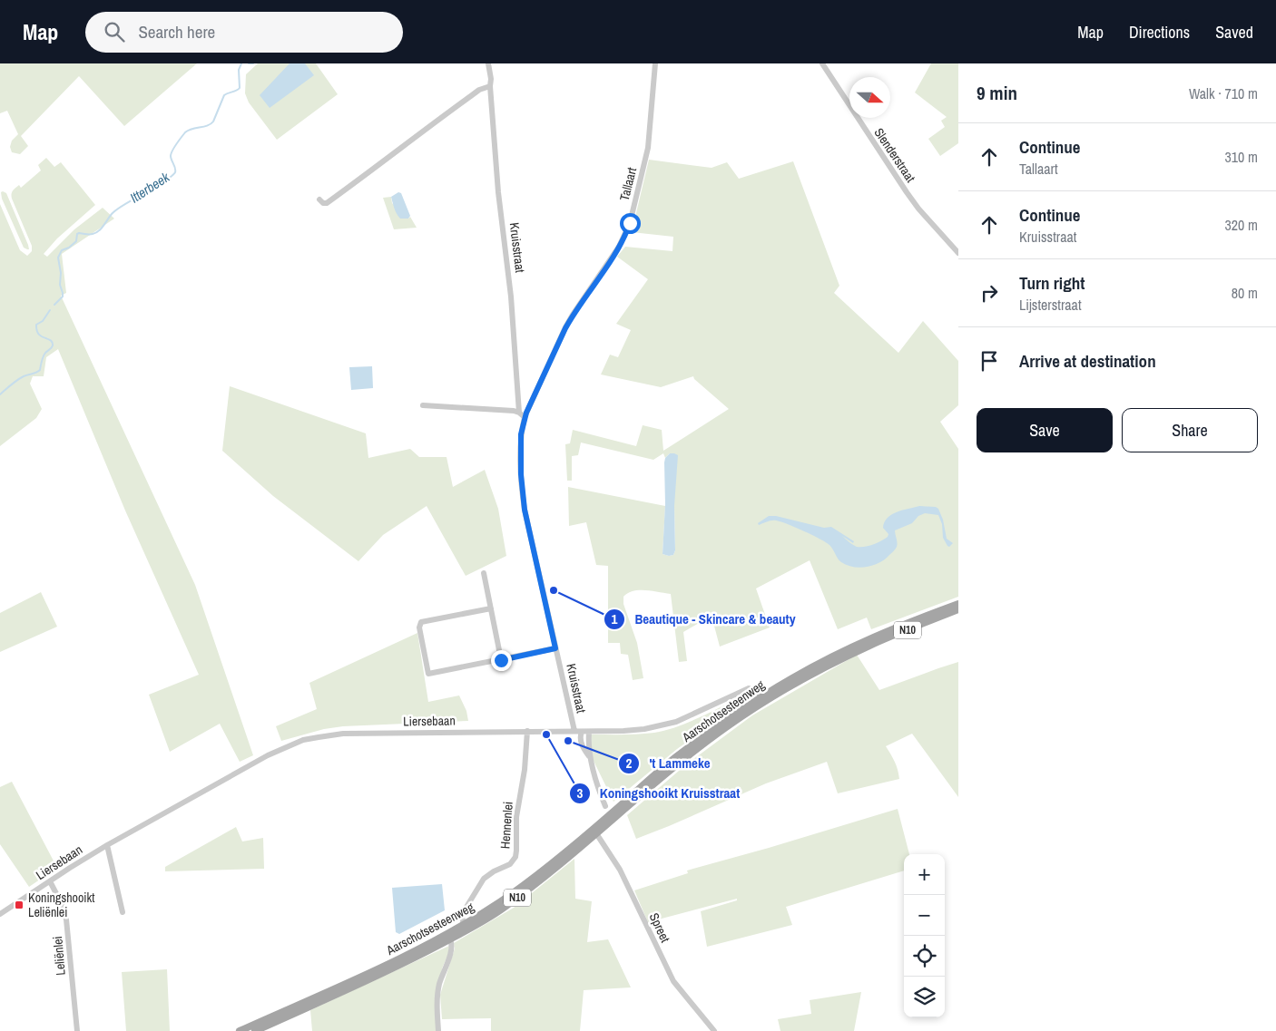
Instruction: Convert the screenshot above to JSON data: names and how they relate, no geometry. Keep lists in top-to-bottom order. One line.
{"streets":{"main road":["N10","Aarschotsesteenweg"],"street":["Slenderstraat","Tallaart","Kruisstraat","Liersebaan","Hennenlei","Spreet","Leliënlei"]},"crossings":[["Tallaart","Kruisstraat"],["Kruisstraat","Liersebaan"],["Aarschotsesteenweg","Liersebaan"],["Aarschotsesteenweg","Hennenlei"],["Aarschotsesteenweg","Spreet"],["Liersebaan","Hennenlei"],["Liersebaan","Leliënlei"]],"water":["Itterbeek"],"places":{"other":["Beautique - Skincare & beauty","Koningshooikt Kruisstraat","'t Lammeke"],"transit":["Koningshooikt Leliënlei"]},"north":"right","page":{"header":"Map","search":"Search here","nav":["Map","Directions","Saved"],"heading":["9 min","Walk · 710 m"],"list":[["Continue","Tallaart","310 m"],["Continue","Kruisstraat","320 m"],["Turn right","Lijsterstraat","80 m"],"Arrive at destination"],"buttons":["Save","Share"],"map_buttons":["+","−"]}}
